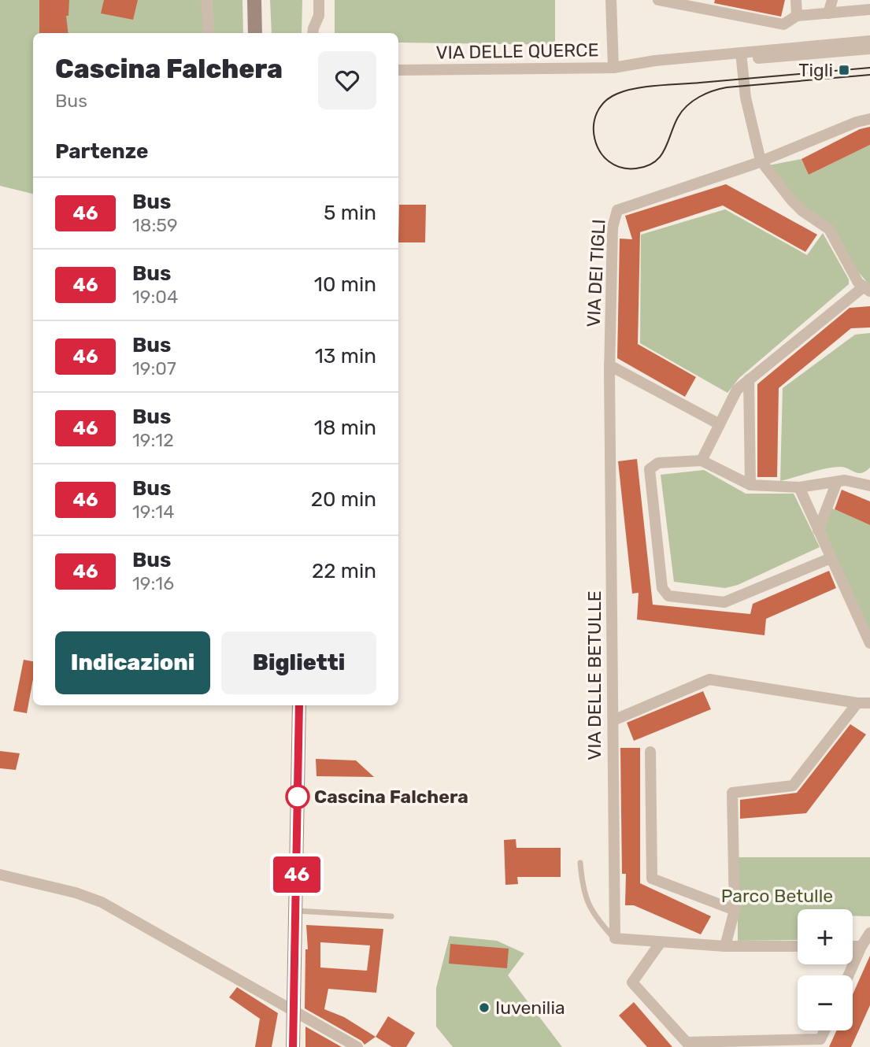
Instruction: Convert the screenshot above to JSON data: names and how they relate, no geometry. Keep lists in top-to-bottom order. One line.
{"streets":{"street":["VIA DELLE QUERCE","VIA DEI TIGLI","VIA DELLE BETULLE"]},"crossings":[["VIA DEI TIGLI","VIA DELLE BETULLE"]],"parks":["Parco Betulle"],"places":{"transit":["Tigli"],"other":["Cascina Falchera","Iuvenilia"]},"lines":["bus line 46"],"page":{"on_map":"46","heading":[["Cascina Falchera","Bus"],"Partenze"],"list":[{"mark":"46","name":"Bus","note":"18:59","value":"5 min"},{"mark":"46","name":"Bus","note":"19:04","value":"10 min"},{"mark":"46","name":"Bus","note":"19:07","value":"13 min"},{"mark":"46","name":"Bus","note":"19:12","value":"18 min"},{"mark":"46","name":"Bus","note":"19:14","value":"20 min"},{"mark":"46","name":"Bus","note":"19:16","value":"22 min"}],"buttons":["Indicazioni","Biglietti"],"map_buttons":["+","−"]}}
